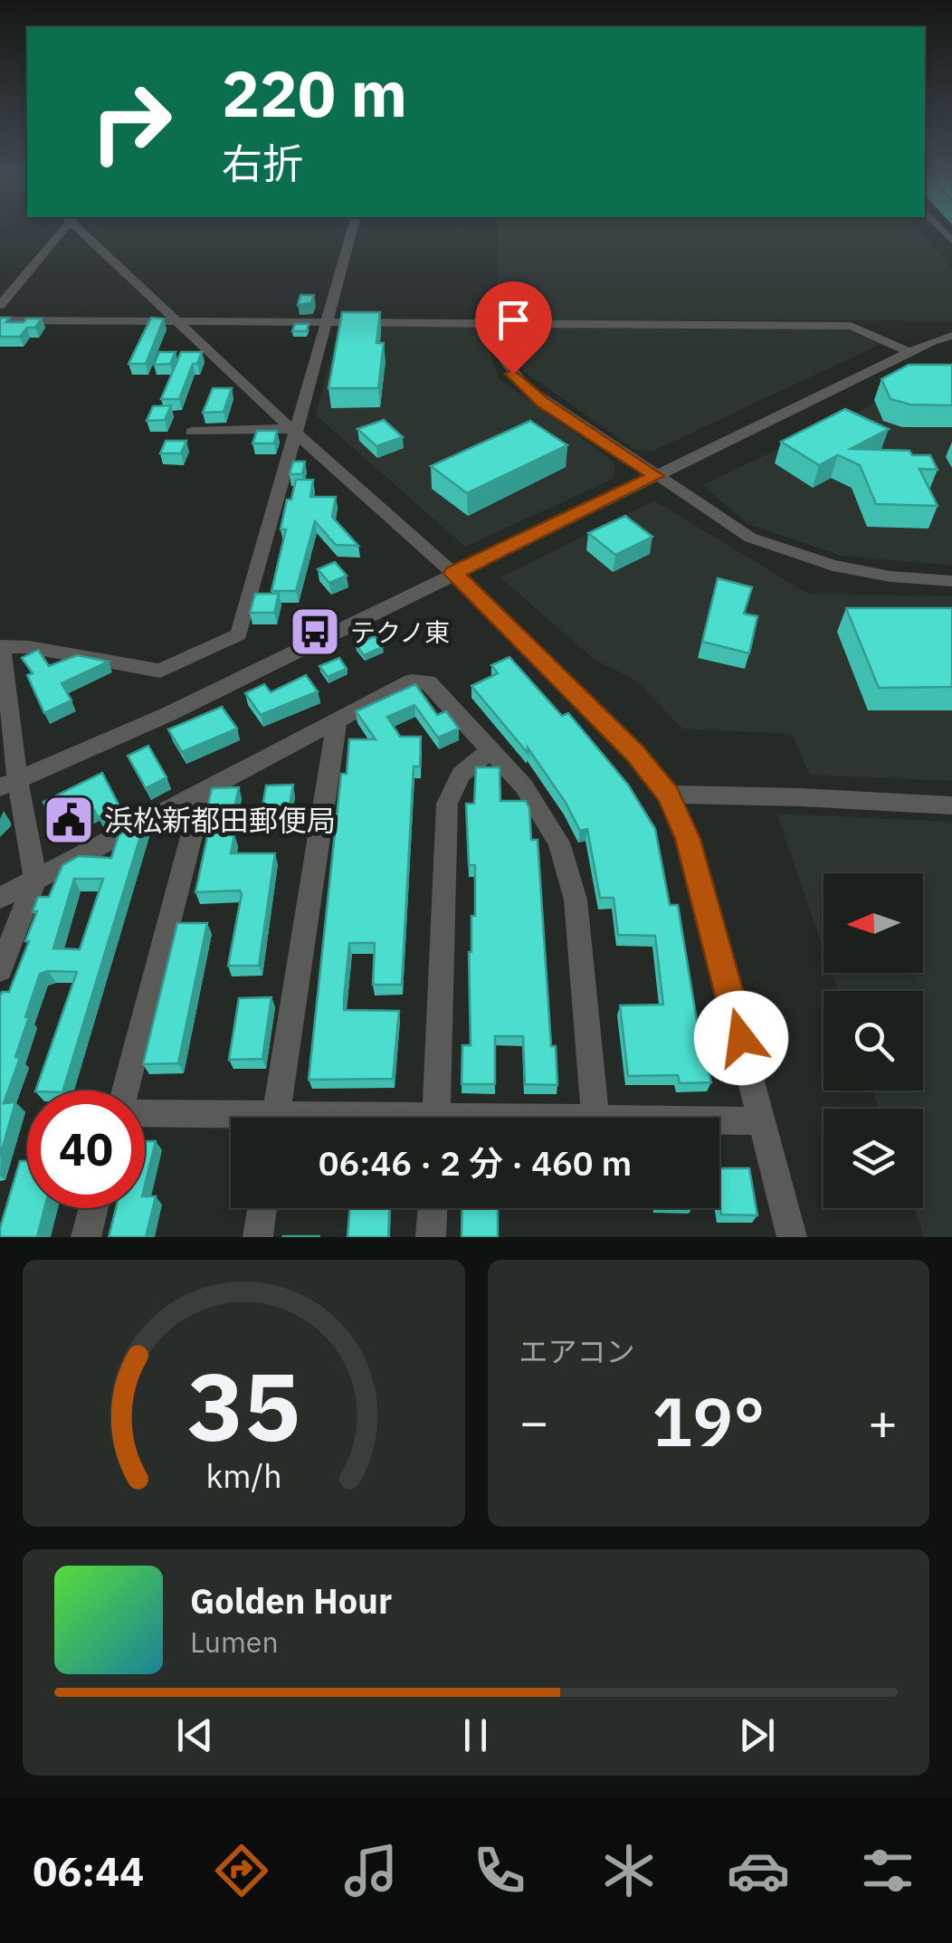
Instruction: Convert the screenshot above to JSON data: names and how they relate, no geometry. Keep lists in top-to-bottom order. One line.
{"places":{"bus stop":["テクノ東"],"public building":["浜松新都田郵便局"]},"north":"left","page":{"turn":["220 m","右折"],"limit":"40","trip":"06:46 · 2 分 · 460 m","tile":"エアコン","heat":["−","19°","+"],"song":["Golden Hour","Lumen"],"tabs":"06:44","gauge":["35","km/h"]}}
